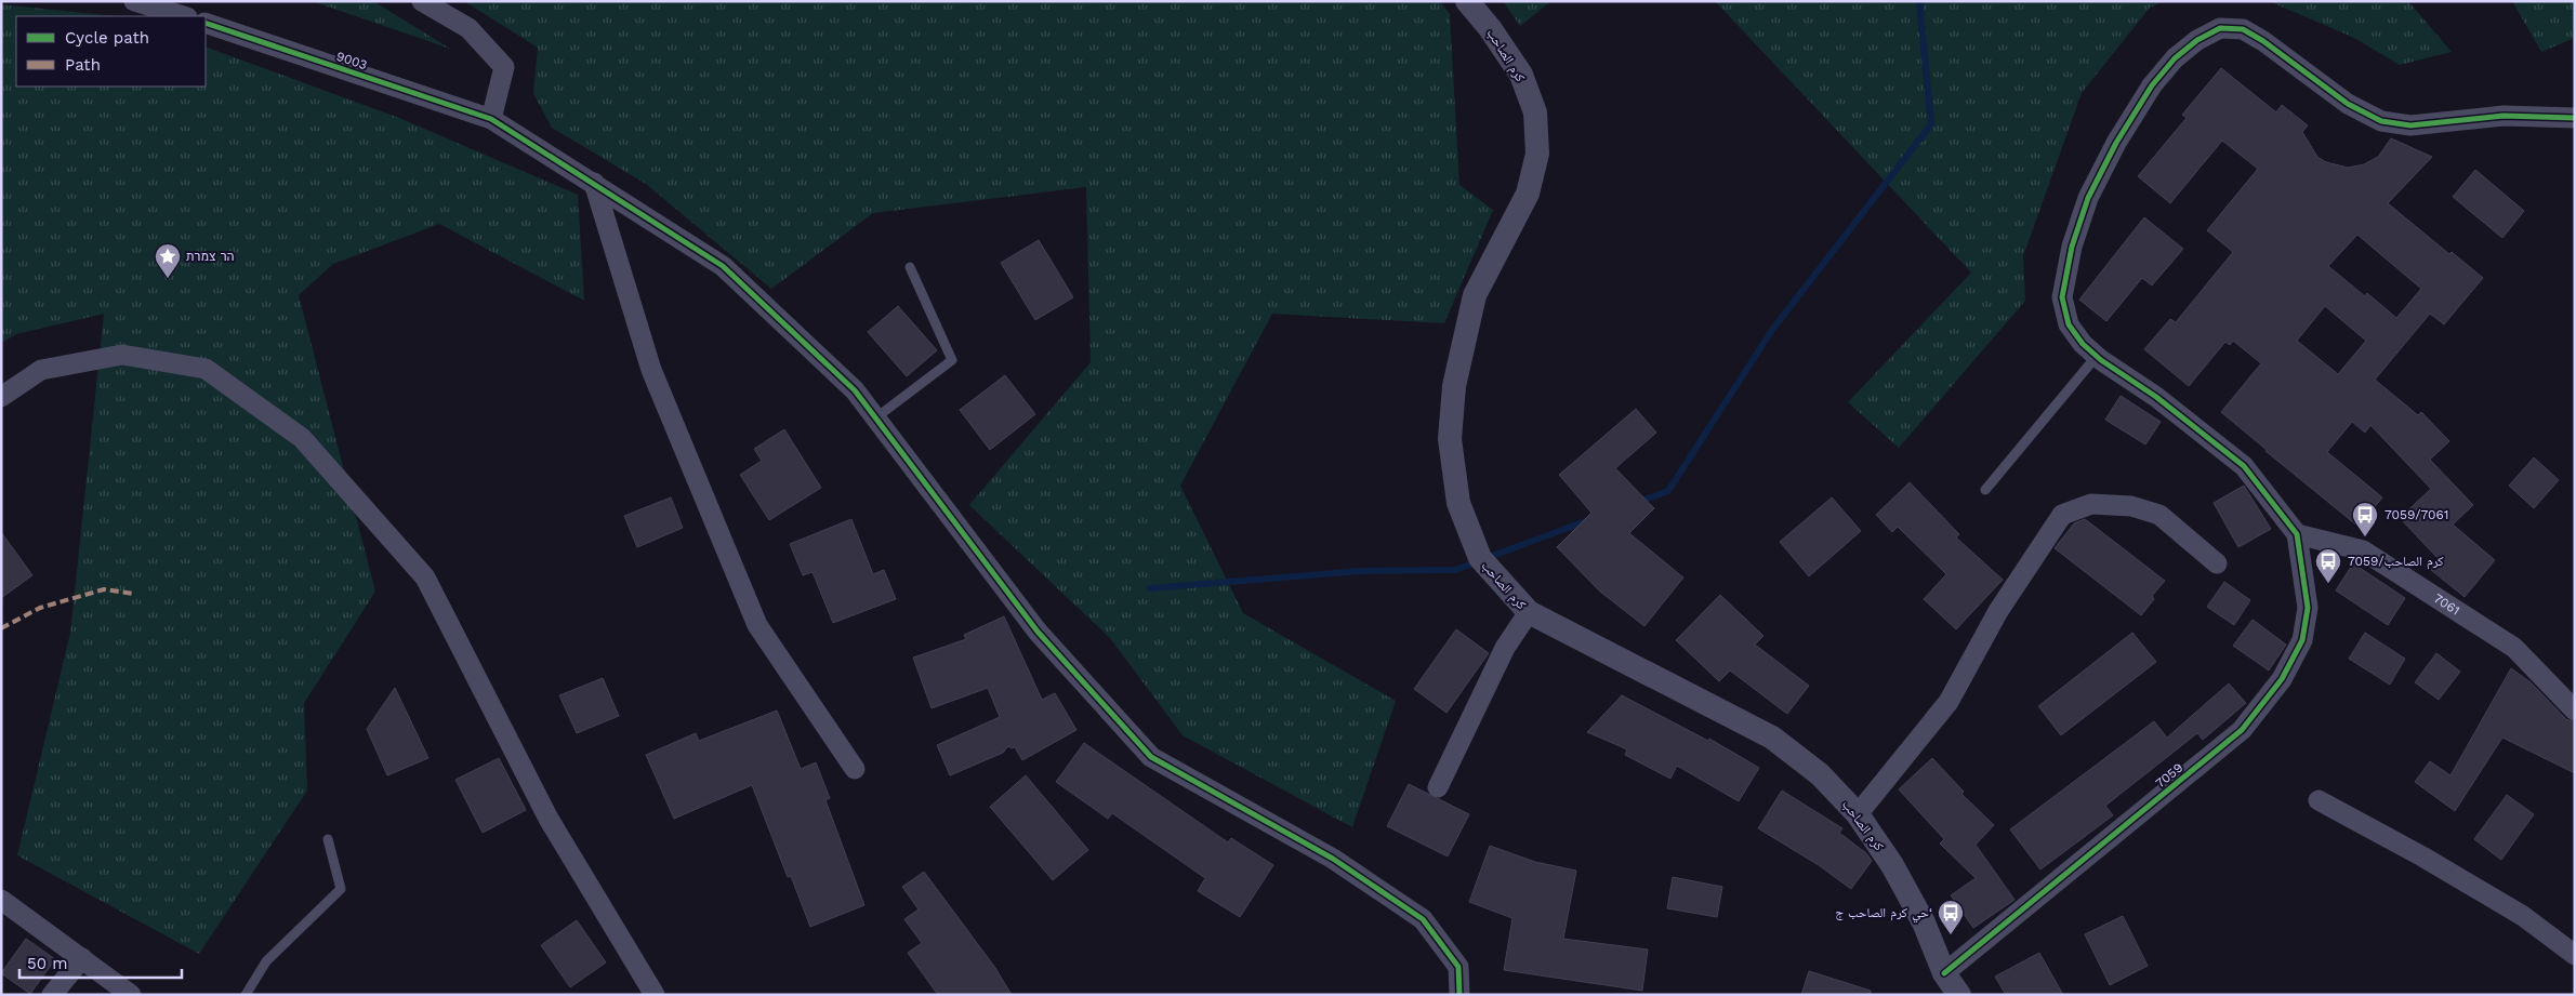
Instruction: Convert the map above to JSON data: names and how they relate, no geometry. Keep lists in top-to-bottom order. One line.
{"streets":{"street":["كرم الصاحب","9003","7061","7059"]},"crossings":[["كرم الصاحب","7059"],["7061","7059"]],"places":{"place":["הר צמרת"],"bus stop":["7059/7061","كرم الصاحب/7059","حي كرم الصاحب ج‘"]},"legend":["Cycle path","Path"],"scale_bar":"50 m"}
